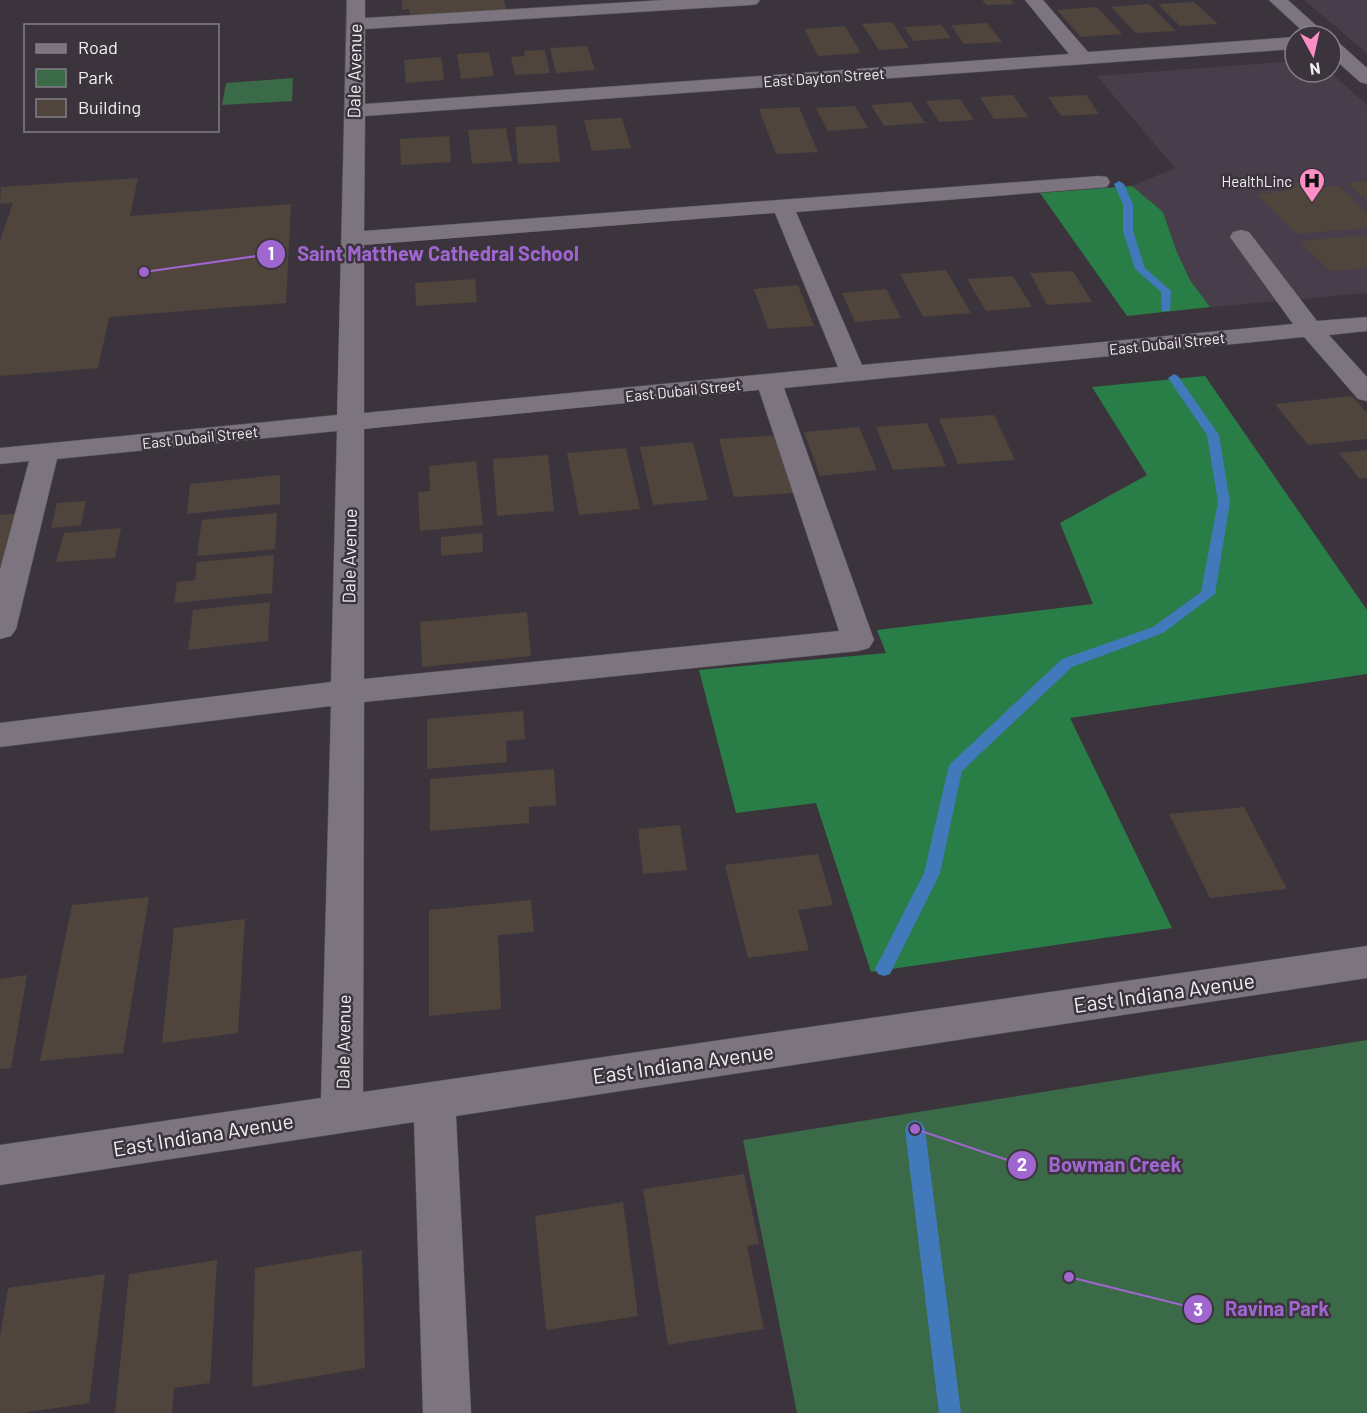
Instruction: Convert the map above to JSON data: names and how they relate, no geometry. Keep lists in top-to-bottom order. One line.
{"streets":{"street":["Dale Avenue","East Dayton Street","East Dubail Street","East Indiana Avenue"]},"crossings":[["Dale Avenue","East Dayton Street"],["Dale Avenue","East Dubail Street"],["Dale Avenue","East Indiana Avenue"]],"places":{"hospital":["HealthLinc"],"other":["Saint Matthew Cathedral School","Bowman Creek","Ravina Park"]},"legend":["Road","Park","Building"],"north":"bottom"}
